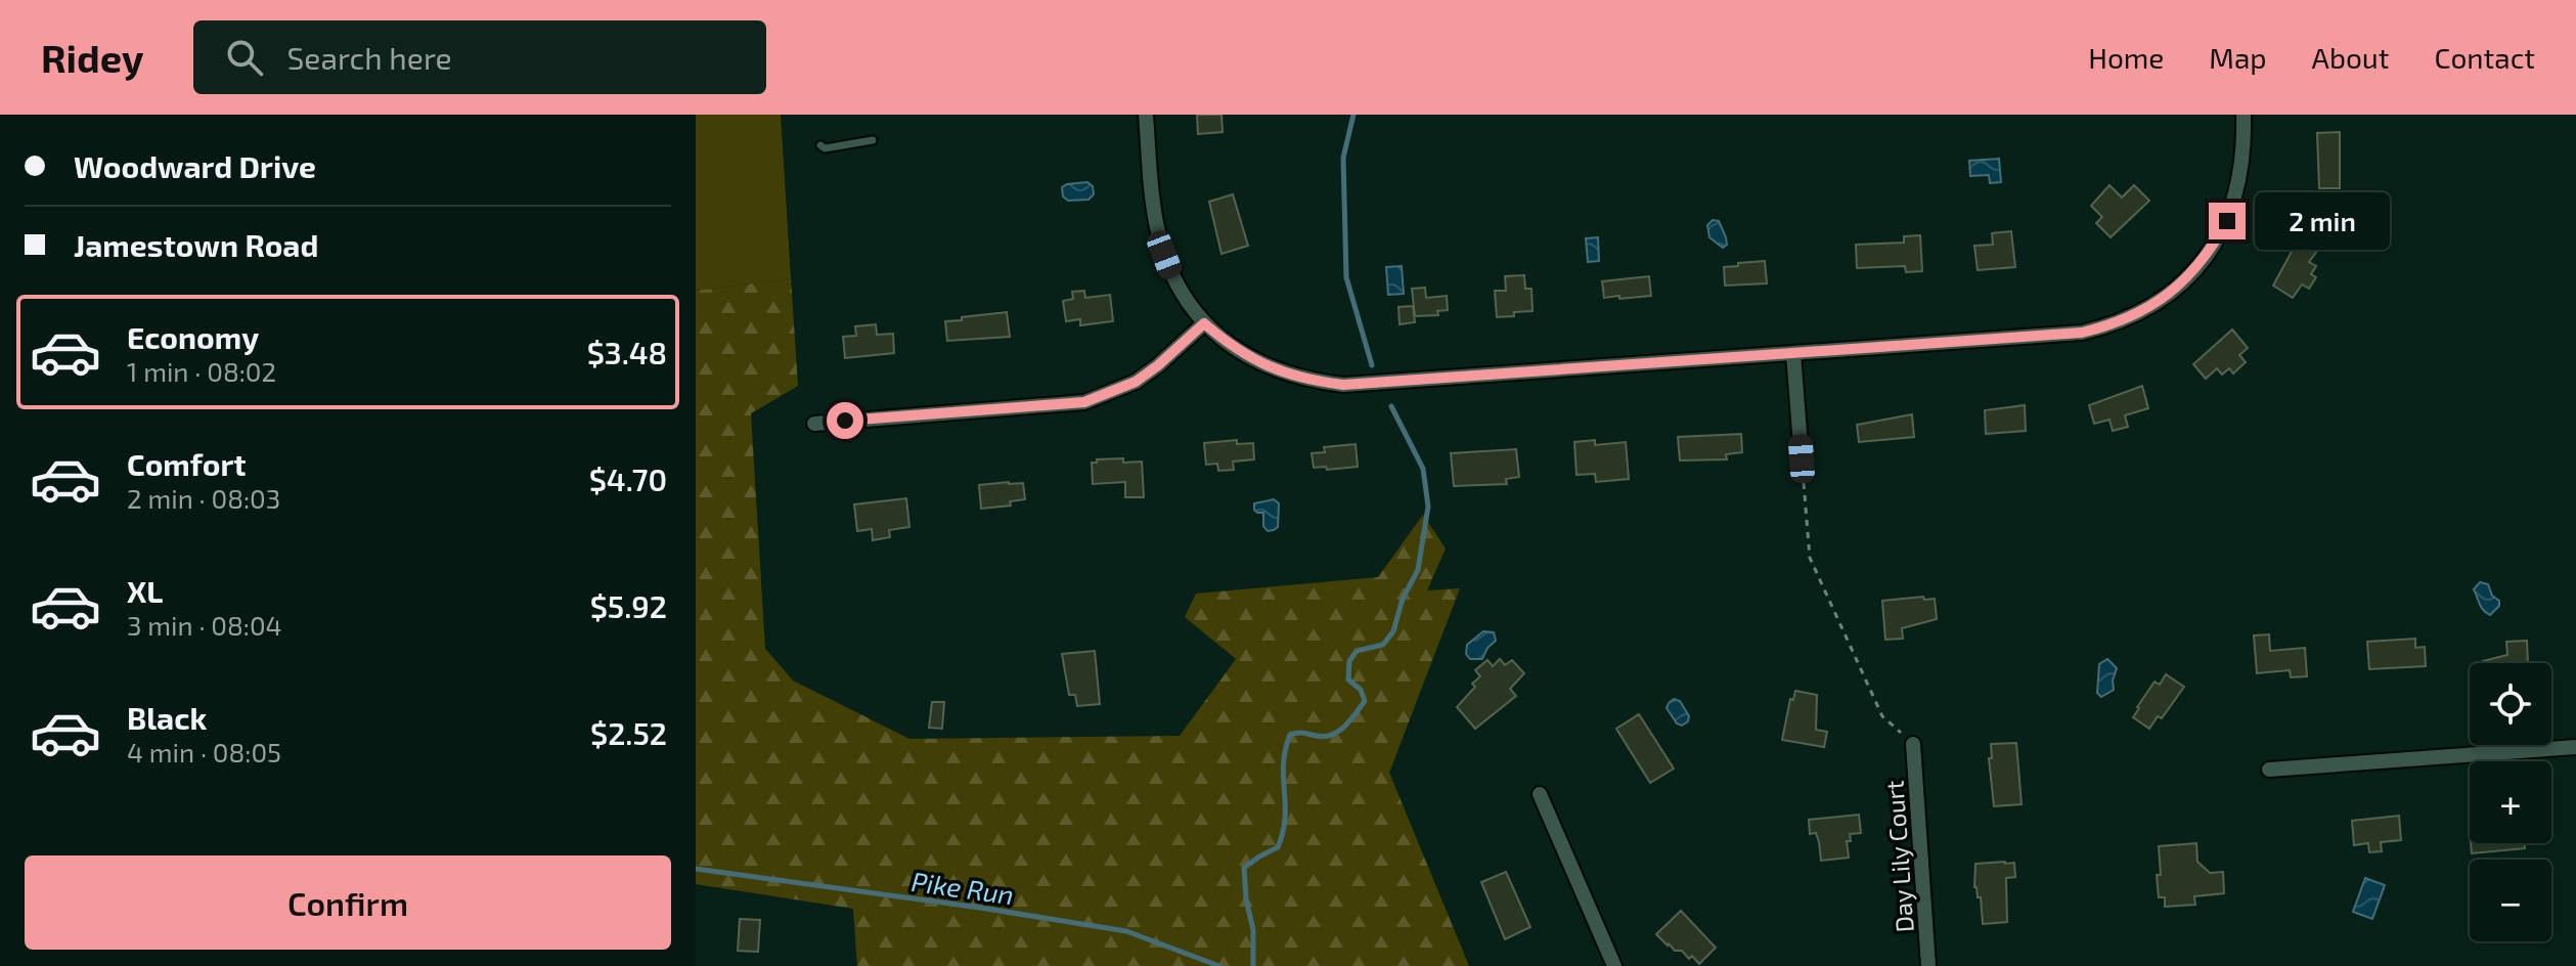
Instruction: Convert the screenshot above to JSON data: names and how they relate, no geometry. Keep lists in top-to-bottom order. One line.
{"streets":{"street":["Day Lily Court"]},"water":["Pike Run"],"page":{"header":"Ridey","search":"Search here","nav":["Home","Map","About","Contact"],"banner":["Woodward Drive","Jamestown Road"],"bubble":"2 min","list":[{"name":"Economy","note":"1 min · 08:02","value":"$3.48"},{"name":"Comfort","note":"2 min · 08:03","value":"$4.70"},{"name":"XL","note":"3 min · 08:04","value":"$5.92"},{"name":"Black","note":"4 min · 08:05","value":"$2.52"}],"map_buttons":["+","−"],"buttons":"Confirm"}}
